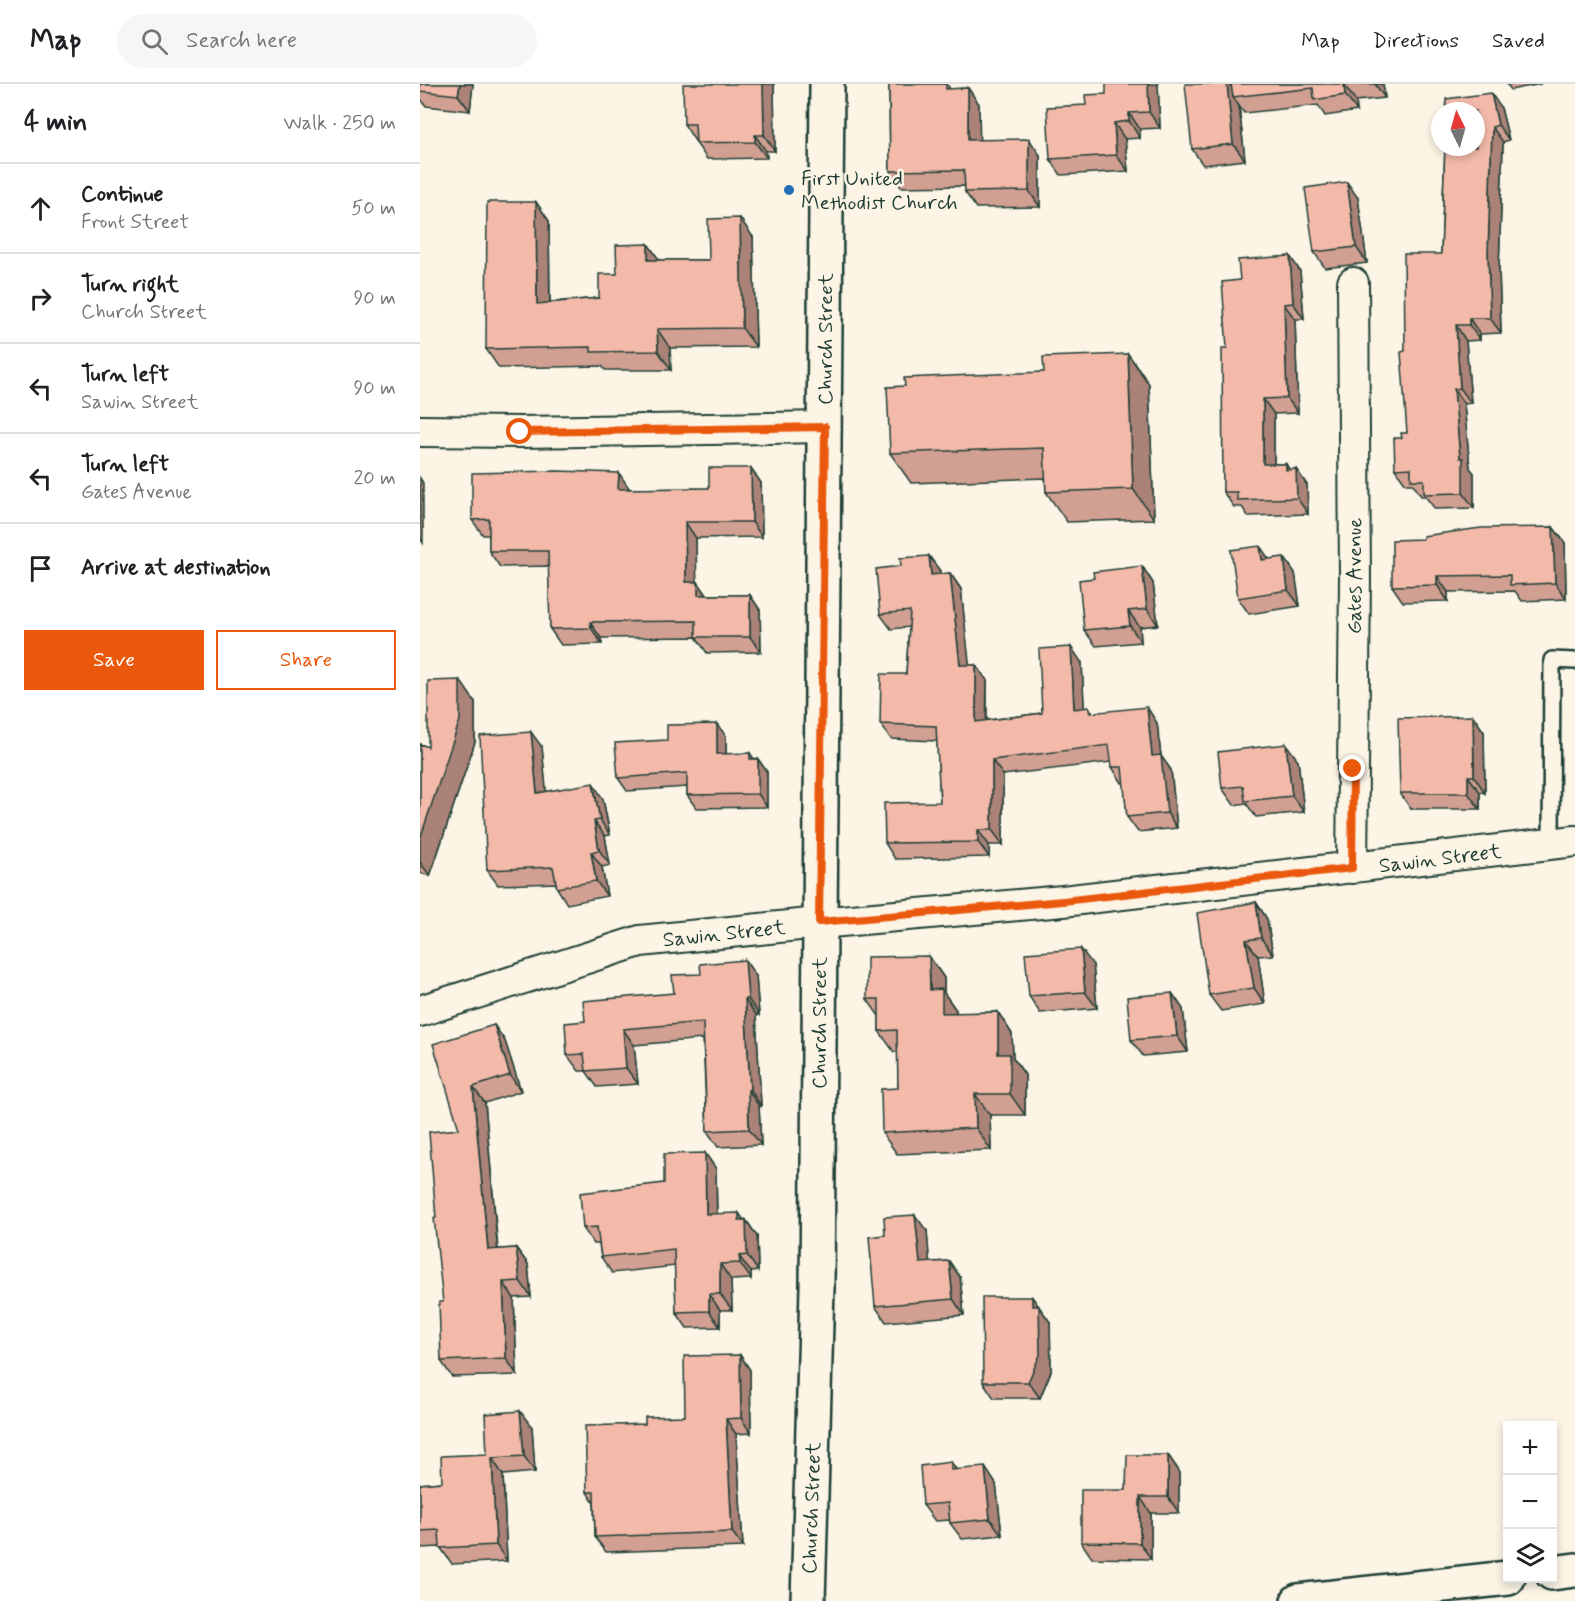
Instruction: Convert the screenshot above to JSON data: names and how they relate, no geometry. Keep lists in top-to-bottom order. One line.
{"streets":{"street":["Church Street","Gates Avenue","Sawin Street"]},"crossings":[["Church Street","Sawin Street"],["Gates Avenue","Sawin Street"]],"places":["First United Methodist Church"],"north":"top","page":{"header":"Map","search":"Search here","nav":["Map","Directions","Saved"],"heading":["4 min","Walk · 250 m"],"list":[["Continue","Front Street","50 m"],["Turn right","Church Street","90 m"],["Turn left","Sawin Street","90 m"],["Turn left","Gates Avenue","20 m"],"Arrive at destination"],"buttons":["Save","Share"],"map_buttons":["+","−"]}}
